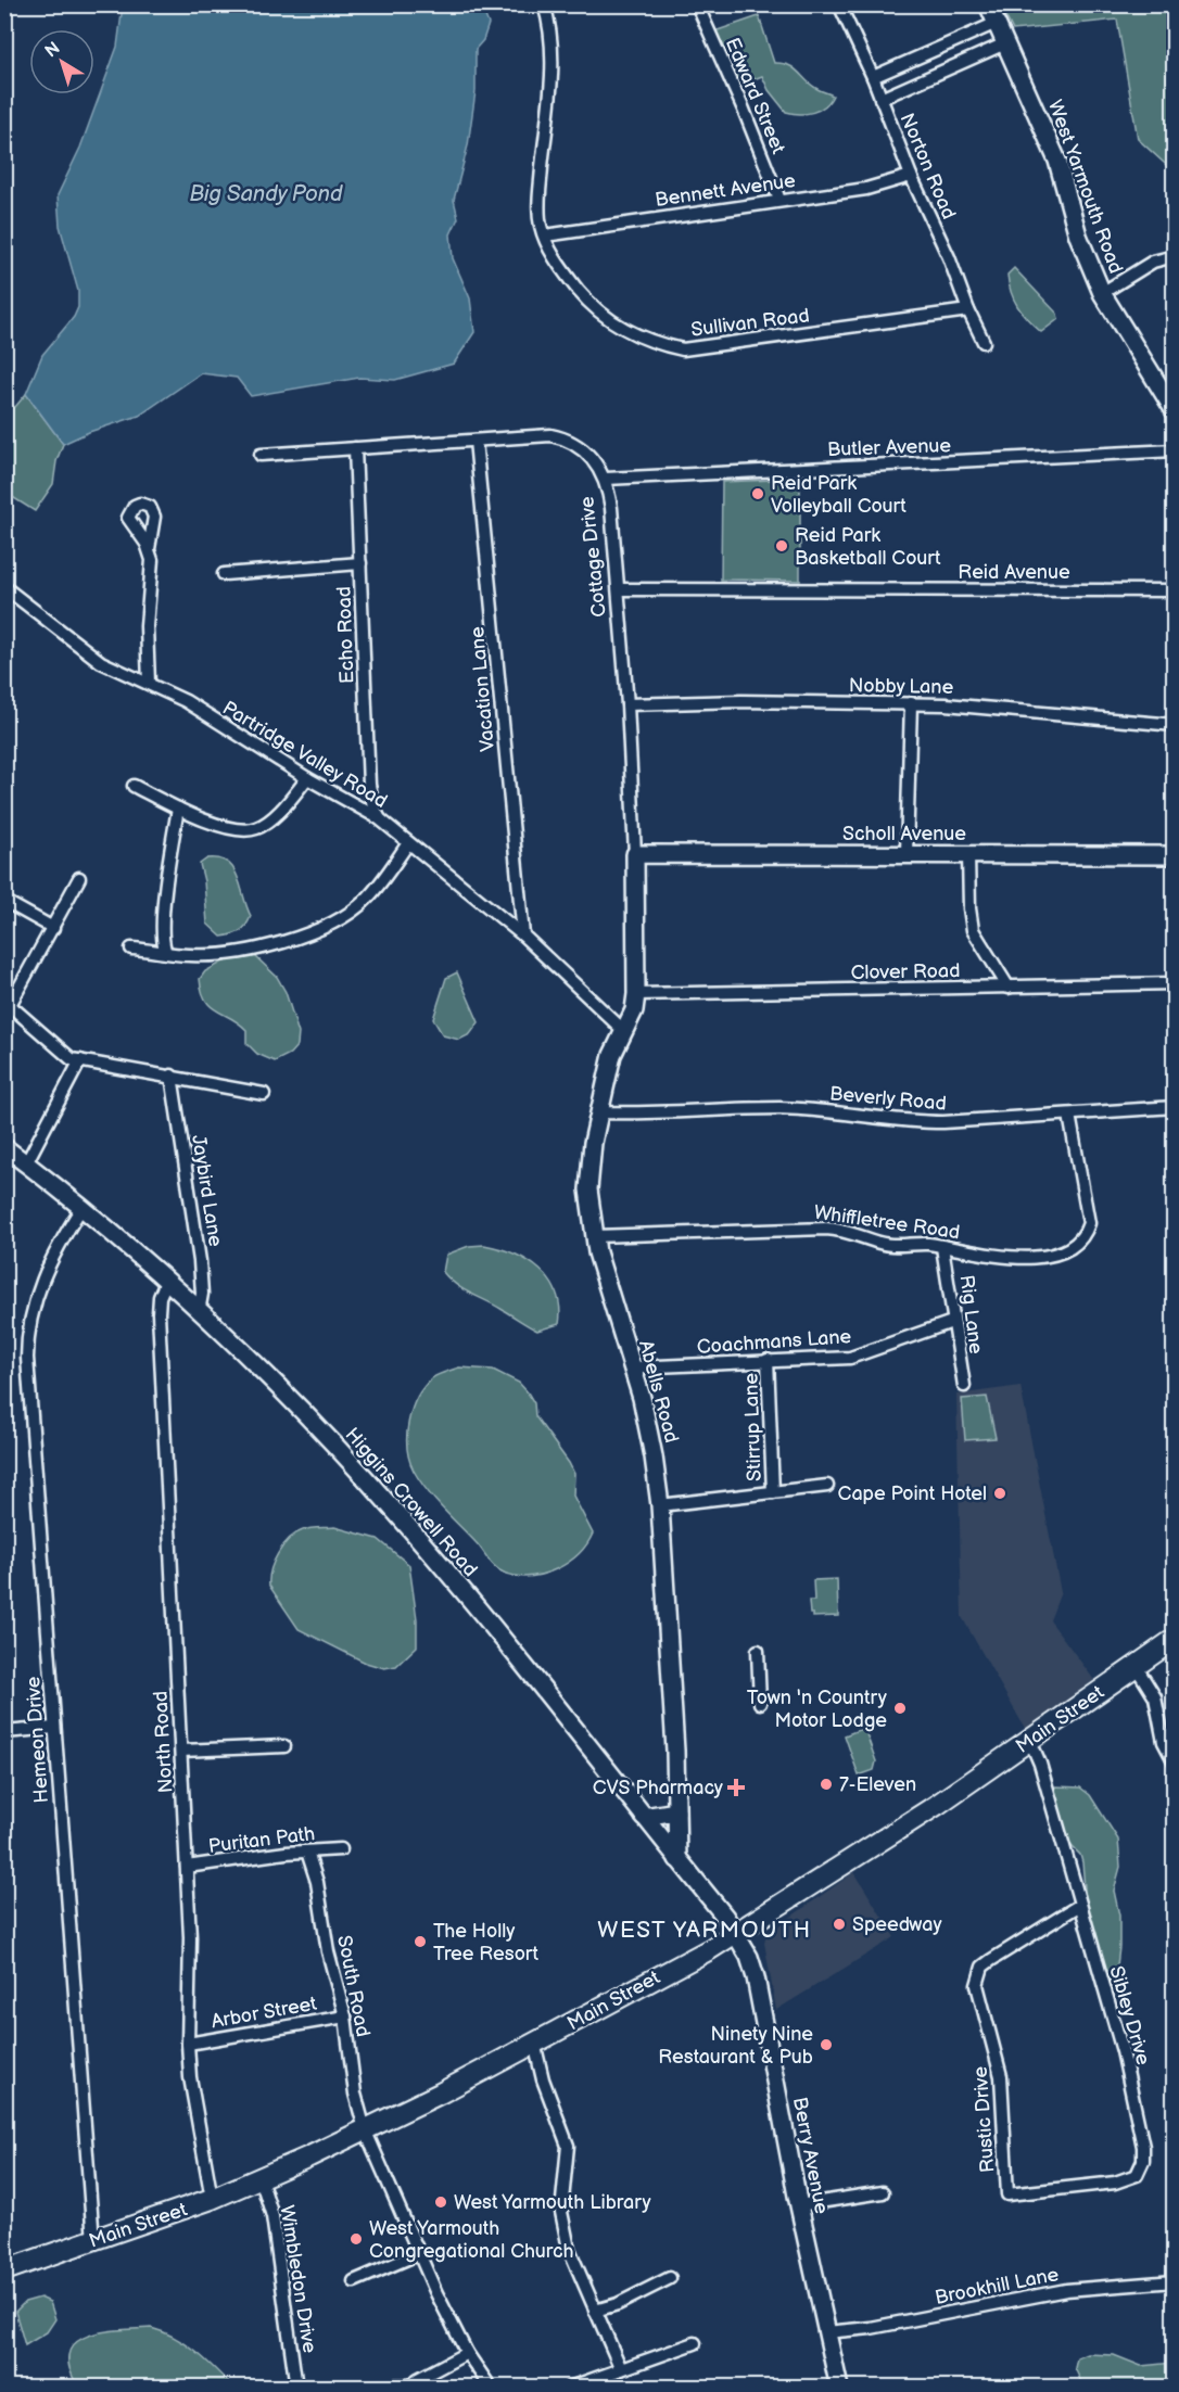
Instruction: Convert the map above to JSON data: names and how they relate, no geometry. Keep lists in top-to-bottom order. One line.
{"streets":{"main road":["Main Street"],"street":["Edward Street","Norton Road","West Yarmouth Road","Bennett Avenue","Sullivan Road","Butler Avenue","Cottage Drive","Reid Avenue","Echo Road","Nobby Lane","Vacation Lane","Partridge Valley Road","Scholl Avenue","Clover Road","Beverly Road","Jaybird Lane","Whiffletree Road","Rig Lane","Coachmans Lane","Abells Road","Stirrup Lane","Higgins Crowell Road","Hemeon Drive","North Road","Puritan Path","South Road","Arbor Street","Sibley Drive","Rustic Drive","Berry Avenue","Wimbledon Drive","Brookhill Lane"]},"crossings":[["Edward Street","Bennett Avenue"],["Norton Road","Bennett Avenue"],["Norton Road","Sullivan Road"],["Bennett Avenue","Sullivan Road"],["Butler Avenue","Cottage Drive"],["Cottage Drive","Reid Avenue"],["Cottage Drive","Echo Road"],["Cottage Drive","Nobby Lane"],["Cottage Drive","Vacation Lane"],["Cottage Drive","Scholl Avenue"],["Cottage Drive","Clover Road"],["Cottage Drive","Abells Road"],["Echo Road","Partridge Valley Road"],["Vacation Lane","Partridge Valley Road"],["Partridge Valley Road","Abells Road"],["Clover Road","Abells Road"],["Beverly Road","Whiffletree Road"],["Beverly Road","Abells Road"],["Jaybird Lane","Higgins Crowell Road"],["Whiffletree Road","Rig Lane"],["Whiffletree Road","Abells Road"],["Rig Lane","Coachmans Lane"],["Coachmans Lane","Abells Road"],["Coachmans Lane","Stirrup Lane"],["Abells Road","Higgins Crowell Road"],["Higgins Crowell Road","Main Street"],["Higgins Crowell Road","Hemeon Drive"],["Higgins Crowell Road","North Road"],["Higgins Crowell Road","Berry Avenue"],["Main Street","Hemeon Drive"],["Main Street","North Road"],["Main Street","South Road"],["Main Street","Sibley Drive"],["Main Street","Berry Avenue"],["Main Street","Wimbledon Drive"],["North Road","Puritan Path"],["North Road","Arbor Street"],["Puritan Path","South Road"],["South Road","Arbor Street"],["Sibley Drive","Rustic Drive"],["Berry Avenue","Brookhill Lane"]],"districts":["WEST YARMOUTH"],"water":["Big Sandy Pond"],"places":{"other":["Reid Park Volleyball Court","Reid Park Basketball Court","Cape Point Hotel","Town 'n Country Motor Lodge","7-Eleven","Speedway","The Holly Tree Resort","Ninety Nine Restaurant & Pub","West Yarmouth Library","West Yarmouth Congregational Church"],"health":["CVS Pharmacy"]},"north":"top left"}
